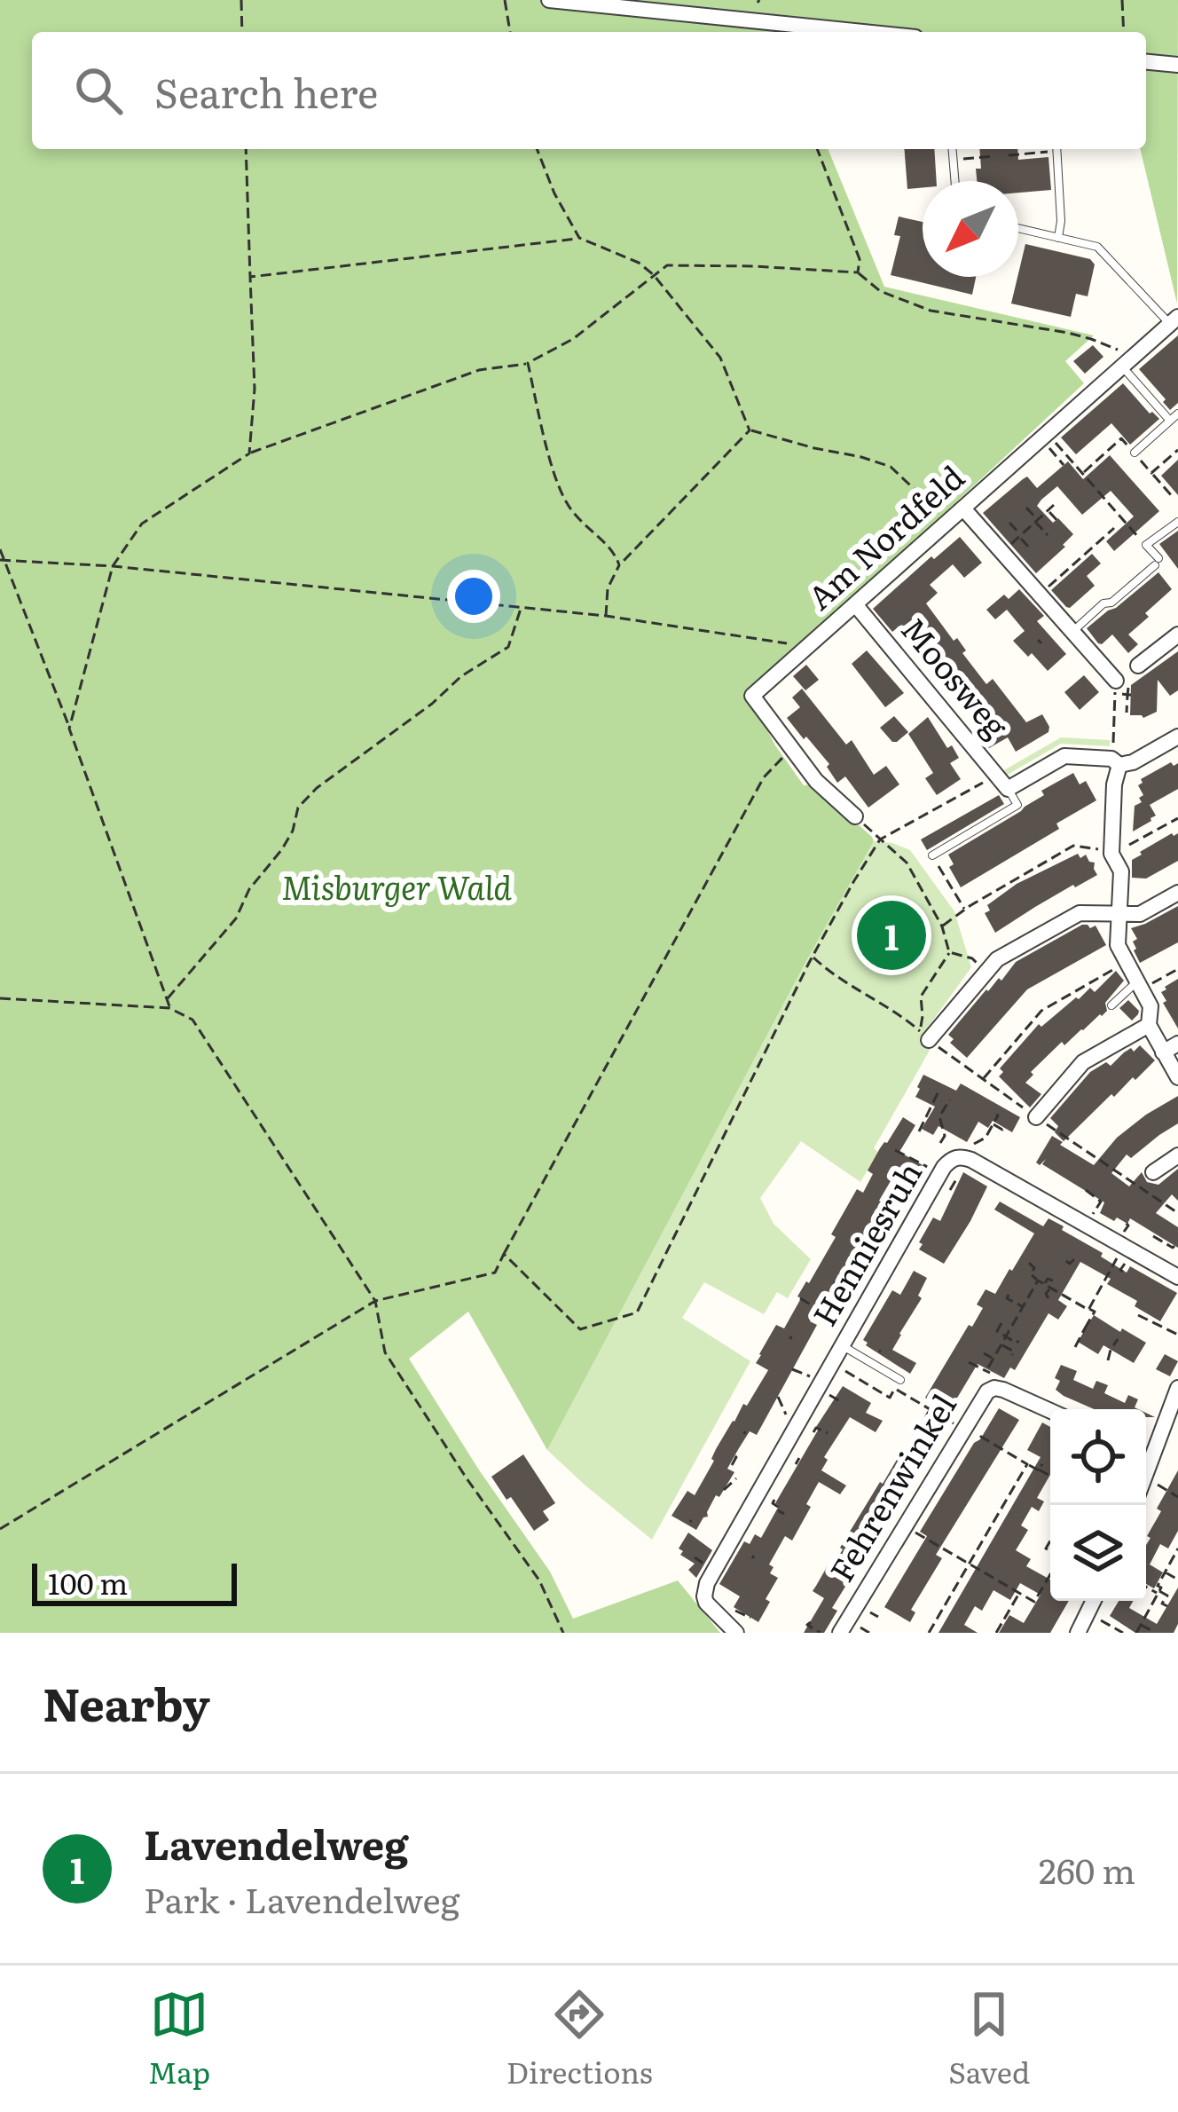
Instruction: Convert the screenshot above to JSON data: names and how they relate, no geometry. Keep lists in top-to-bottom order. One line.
{"streets":{"street":["Am Nordfeld","Moosweg","Henniesruh","Fehrenwinkel"]},"crossings":[["Am Nordfeld","Moosweg"]],"parks":["Misburger Wald"],"scale_bar":"100 m","north":"bottom left","page":{"search":"Search here","pins":"1","scale":"100 m","heading":"Nearby","list":[{"mark":"1","name":"Lavendelweg","note":"Park · Lavendelweg","value":"260 m"}],"nav":["Map","Directions","Saved"]}}
